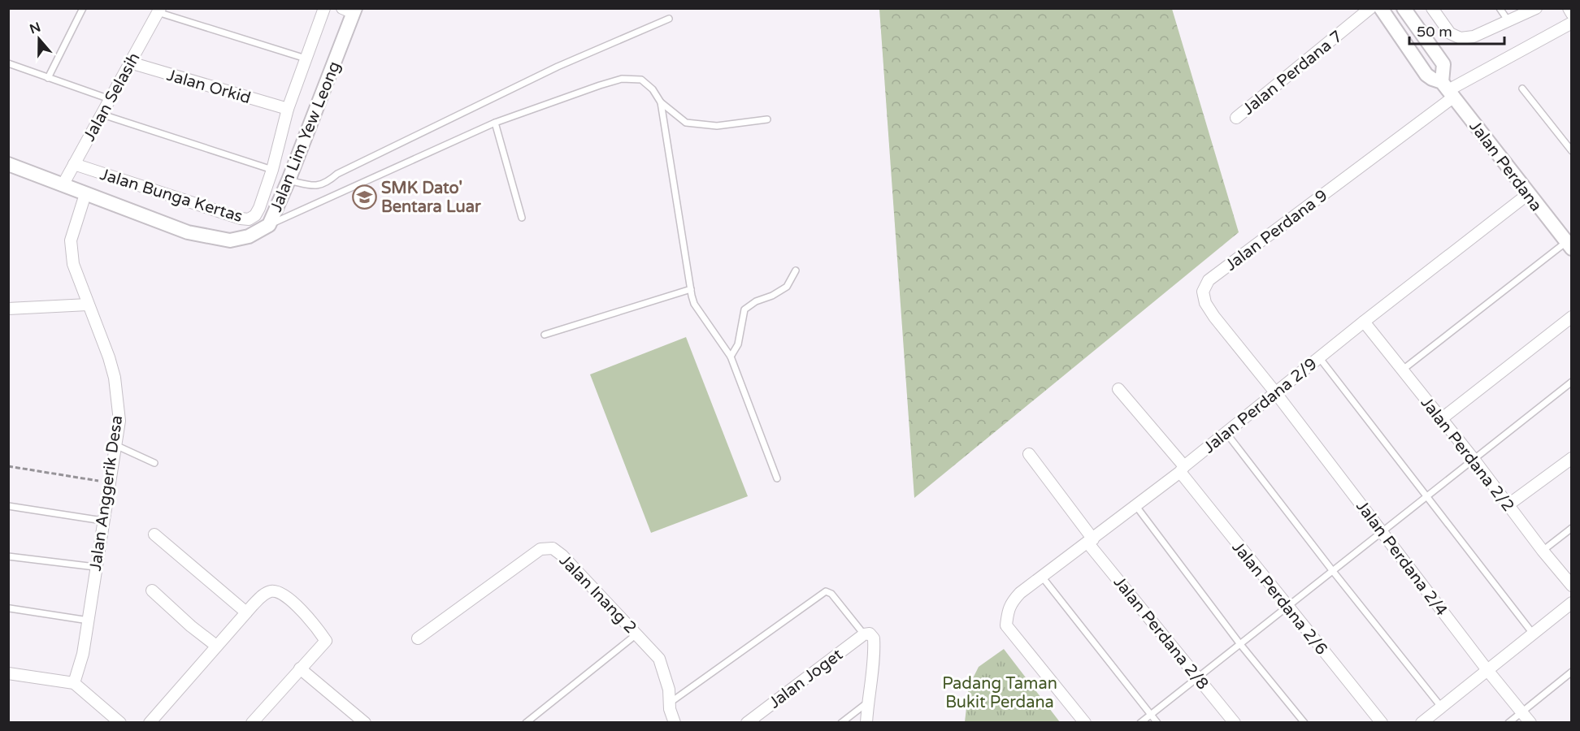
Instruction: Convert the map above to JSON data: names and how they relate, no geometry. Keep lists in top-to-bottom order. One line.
{"streets":{"street":["Jalan Perdana 7","Jalan Orkid","Jalan Selasih","Jalan Lim Yew Leong","Jalan Perdana","Jalan Bunga Kertas","Jalan Perdana 9","Jalan Perdana 2/9","Jalan Perdana 2/2","Jalan Anggerik Desa","Jalan Perdana 2/4","Jalan Inang 2","Jalan Perdana 2/6","Jalan Perdana 2/8","Jalan Joget"]},"crossings":[["Jalan Orkid","Jalan Selasih"],["Jalan Orkid","Jalan Bunga Kertas"],["Jalan Selasih","Jalan Lim Yew Leong"],["Jalan Selasih","Jalan Bunga Kertas"],["Jalan Lim Yew Leong","Jalan Anggerik Desa"],["Jalan Perdana","Jalan Perdana 9"],["Jalan Perdana","Jalan Perdana 2/9"],["Jalan Perdana 9","Jalan Perdana 2/9"],["Jalan Perdana 9","Jalan Perdana 2/4"],["Jalan Perdana 2/9","Jalan Perdana 2/2"],["Jalan Perdana 2/9","Jalan Perdana 2/4"],["Jalan Perdana 2/9","Jalan Perdana 2/6"],["Jalan Perdana 2/9","Jalan Perdana 2/8"]],"parks":["Padang Taman Bukit Perdana"],"places":{"school or university":["SMK Dato' Bentara Luar"]},"scale_bar":"50 m","north":"top"}
